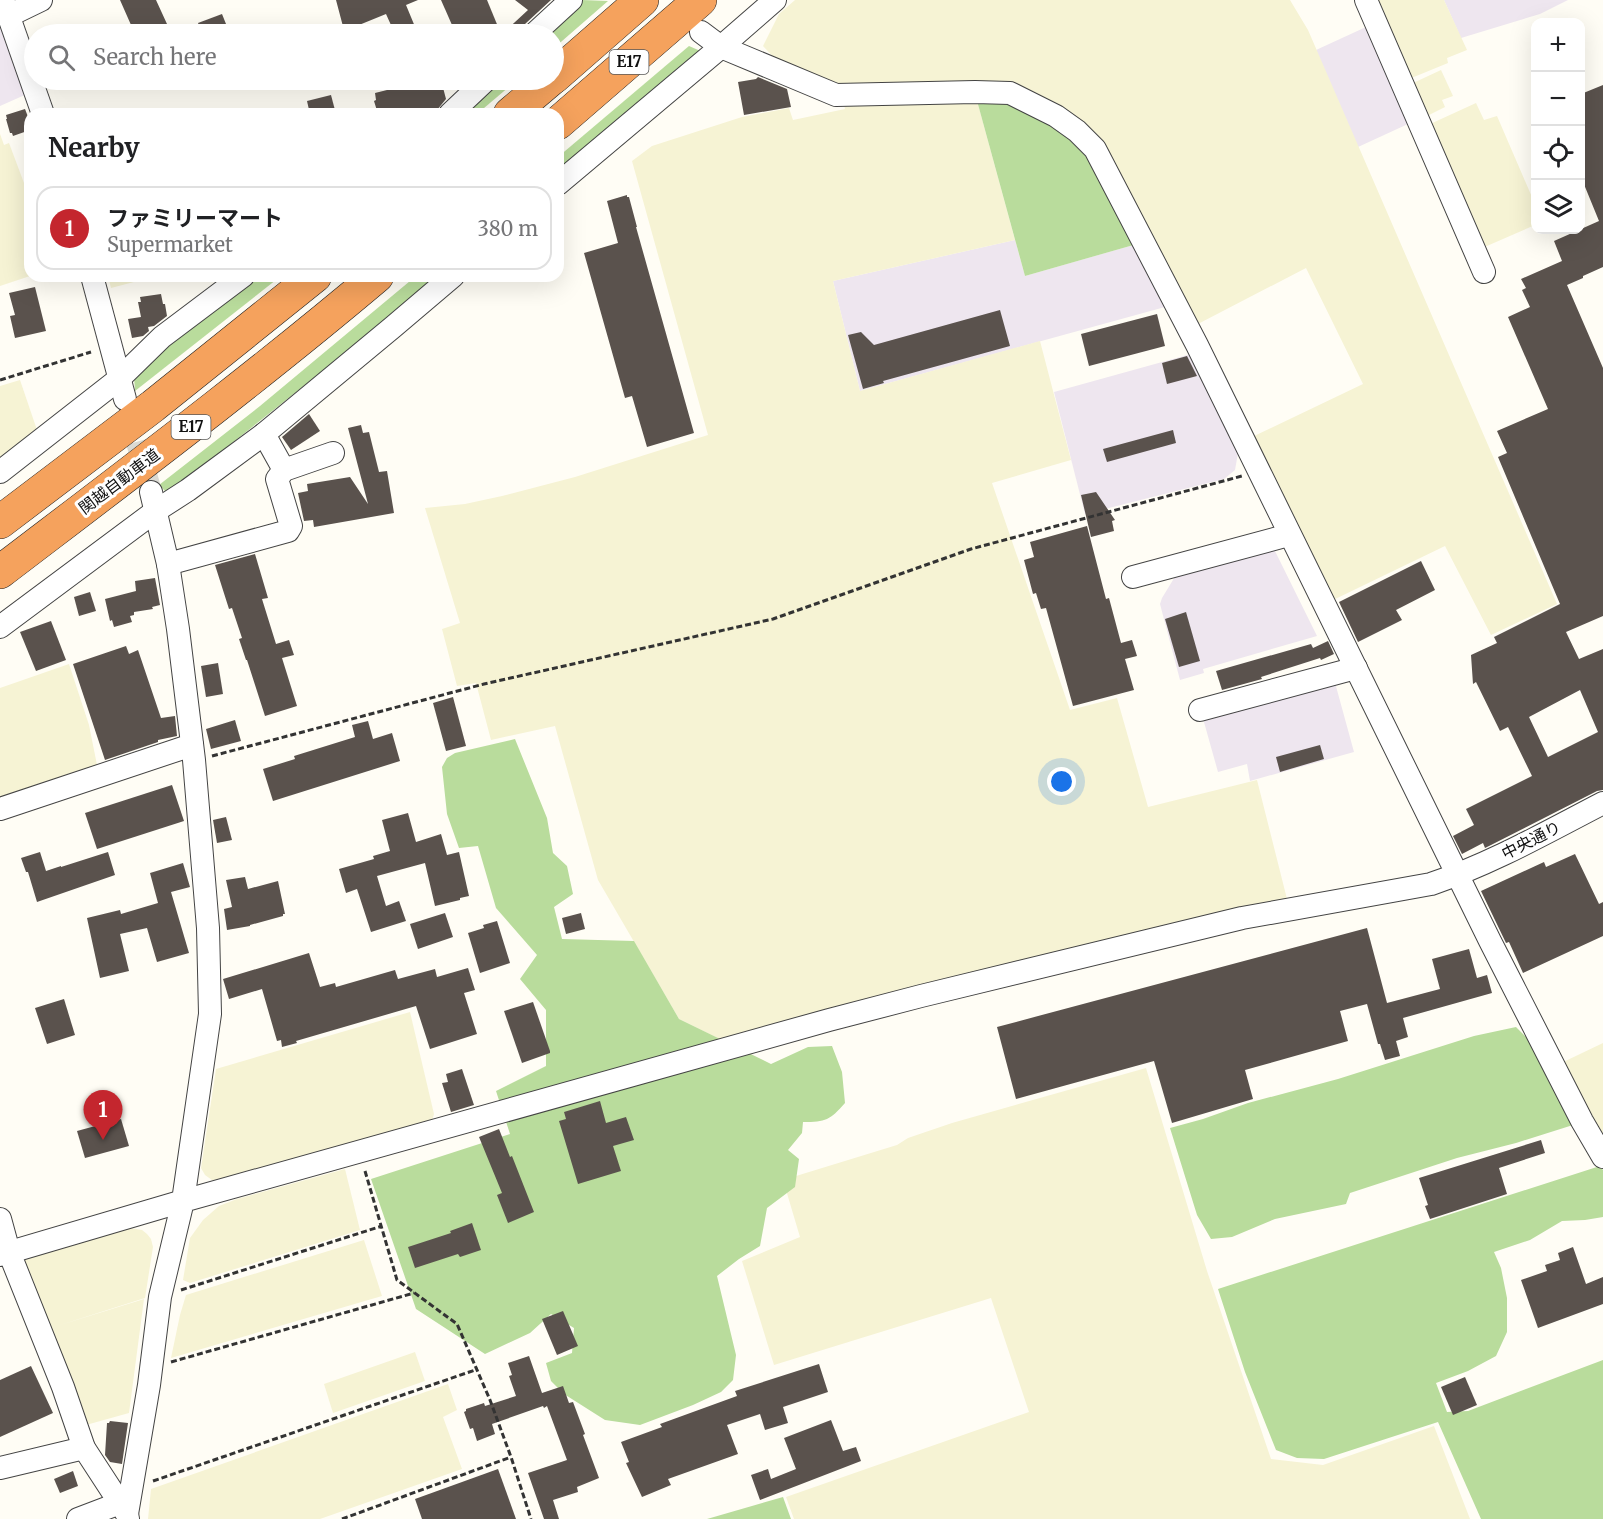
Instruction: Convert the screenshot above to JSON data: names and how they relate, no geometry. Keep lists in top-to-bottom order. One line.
{"streets":{"highway":["E17","関越自動車道"],"street":["中央通り"]},"page":{"map_buttons":["+","−"],"search":"Search here","heading":"Nearby","list":[{"mark":"1","name":"ファミリーマート","note":"Supermarket","value":"380 m"}],"pins":"1"}}
